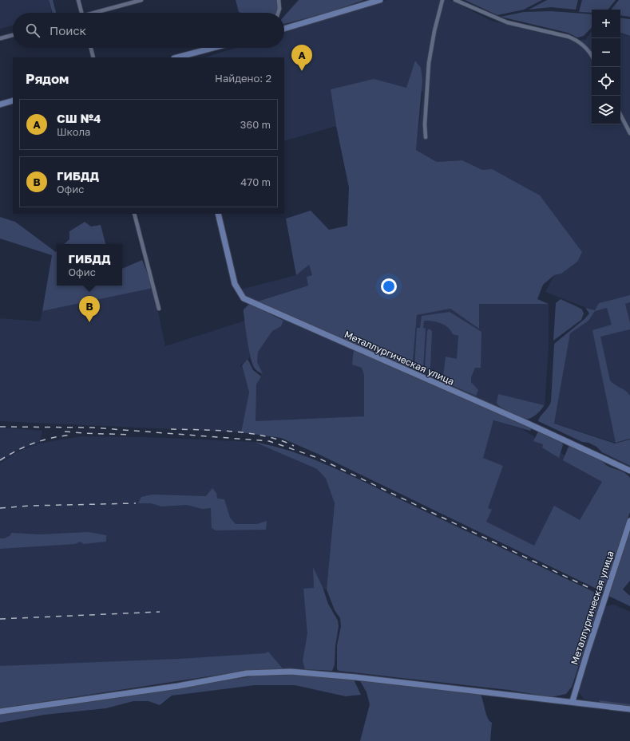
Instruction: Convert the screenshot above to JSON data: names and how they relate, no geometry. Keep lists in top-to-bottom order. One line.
{"streets":{"street":["Металлургическая улица"]},"page":{"map_buttons":["+","−"],"search":"Поиск","pins":["A","B"],"heading":["Рядом","Найдено: 2"],"list":[{"mark":"A","name":"СШ №4","note":"Школа","value":"360 m"},{"mark":"B","name":"ГИБДД","note":"Офис","value":"470 m"}],"popup":["ГИБДД","Офис"]}}
